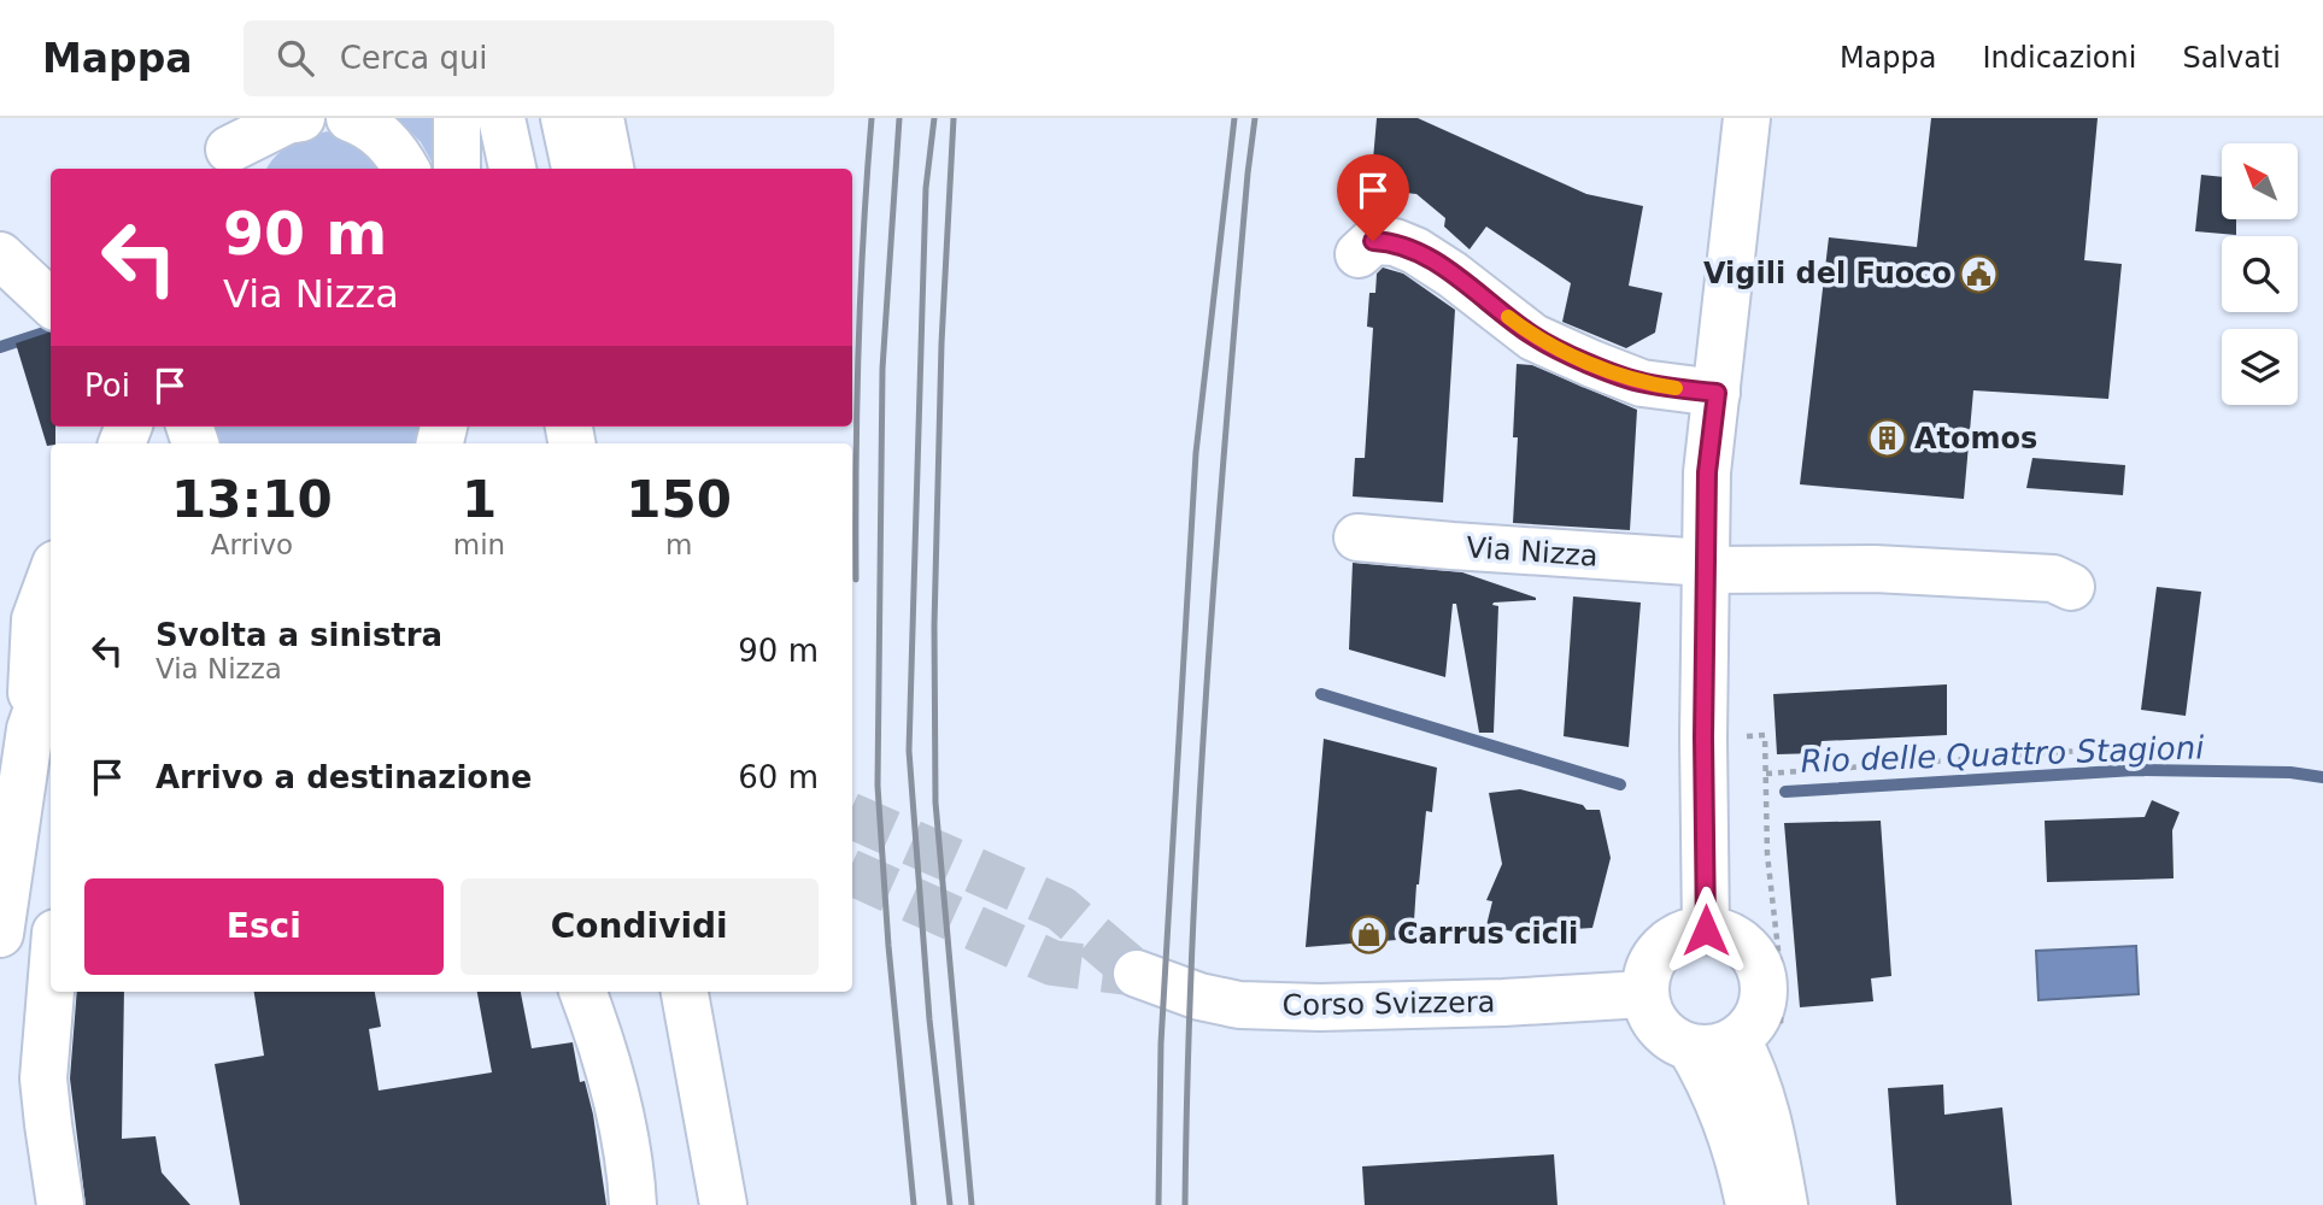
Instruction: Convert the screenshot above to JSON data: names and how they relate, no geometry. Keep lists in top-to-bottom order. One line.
{"streets":{"main road":["Via Nizza","Corso Svizzera"]},"water":["Rio delle Quattro Stagioni"],"places":{"public building":["Vigili del Fuoco"],"building":["Atomos"],"shop":["Carrus cicli"]},"north":"top left","page":{"header":"Mappa","search":"Cerca qui","nav":["Mappa","Indicazioni","Salvati"],"turn":["90 m","Via Nizza"],"then":"Poi","eta":["13:10","Arrivo","1","min","150","m"],"list":[{"name":"Svolta a sinistra","note":"Via Nizza","value":"90 m"},{"name":"Arrivo a destinazione","value":"60 m"}],"buttons":["Esci","Condividi"]}}
